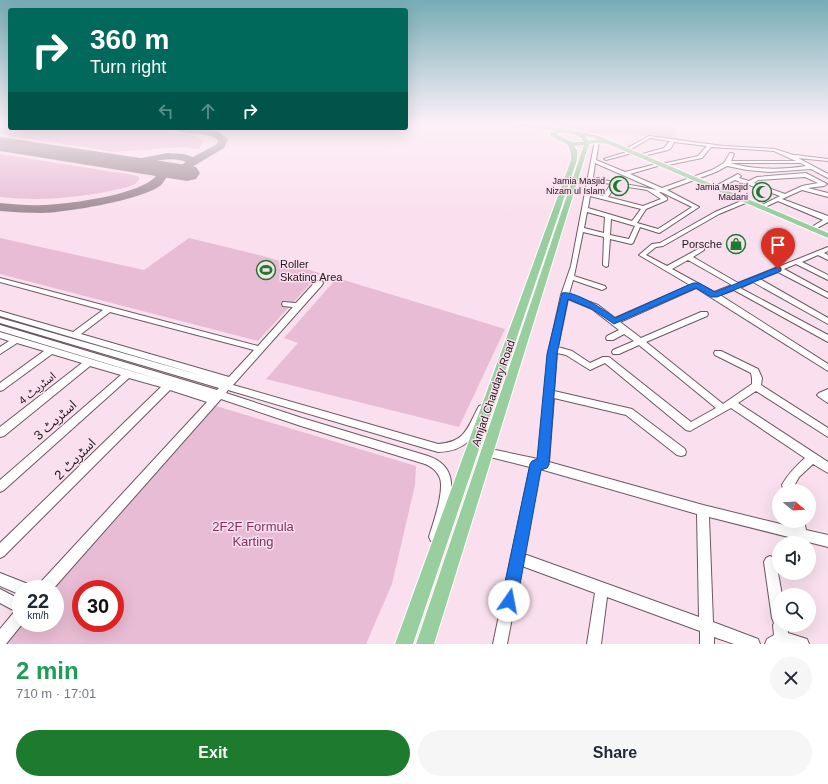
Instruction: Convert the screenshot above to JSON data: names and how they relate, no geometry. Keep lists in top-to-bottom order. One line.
{"streets":{"main road":["Amjad Chaudary Road"],"street":["اسٹریٹ 4","اسٹریٹ 3","اسٹریٹ 2"]},"parks":["2F2F Formula Karting"],"places":{"mosque":["Jamia Masjid Nizam ul Islam","Jamia Masjid Madani"],"shop":["Porsche"],"sports":["Roller Skating Area"]},"north":"right","page":{"turn":["360 m","Turn right"],"speed":"22 km/h","limit":"30","heading":["2 min","710 m · 17:01"],"buttons":["Exit","Share"]}}
